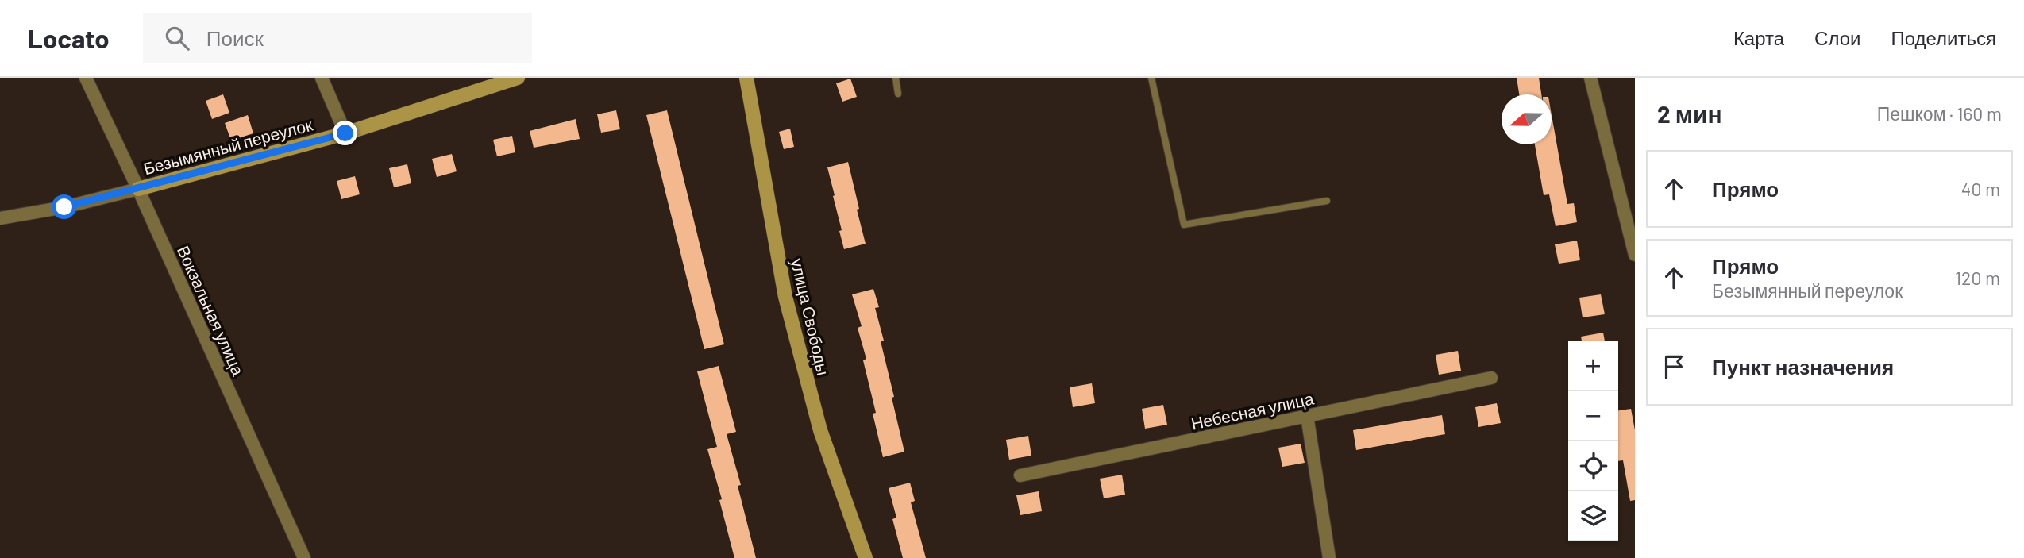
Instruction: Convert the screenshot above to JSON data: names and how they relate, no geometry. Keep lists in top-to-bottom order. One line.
{"streets":{"main road":["Безымянный переулок","улица Свободы"],"street":["Вокзальная улица","Небесная улица"]},"crossings":[["Безымянный переулок","Вокзальная улица"]],"north":"left","page":{"header":"Locato","search":"Поиск","nav":["Карта","Слои","Поделиться"],"heading":["2 мин","Пешком · 160 m"],"list":[["Прямо","40 m"],["Прямо","Безымянный переулок","120 m"],"Пункт назначения"],"map_buttons":["+","−"]}}
